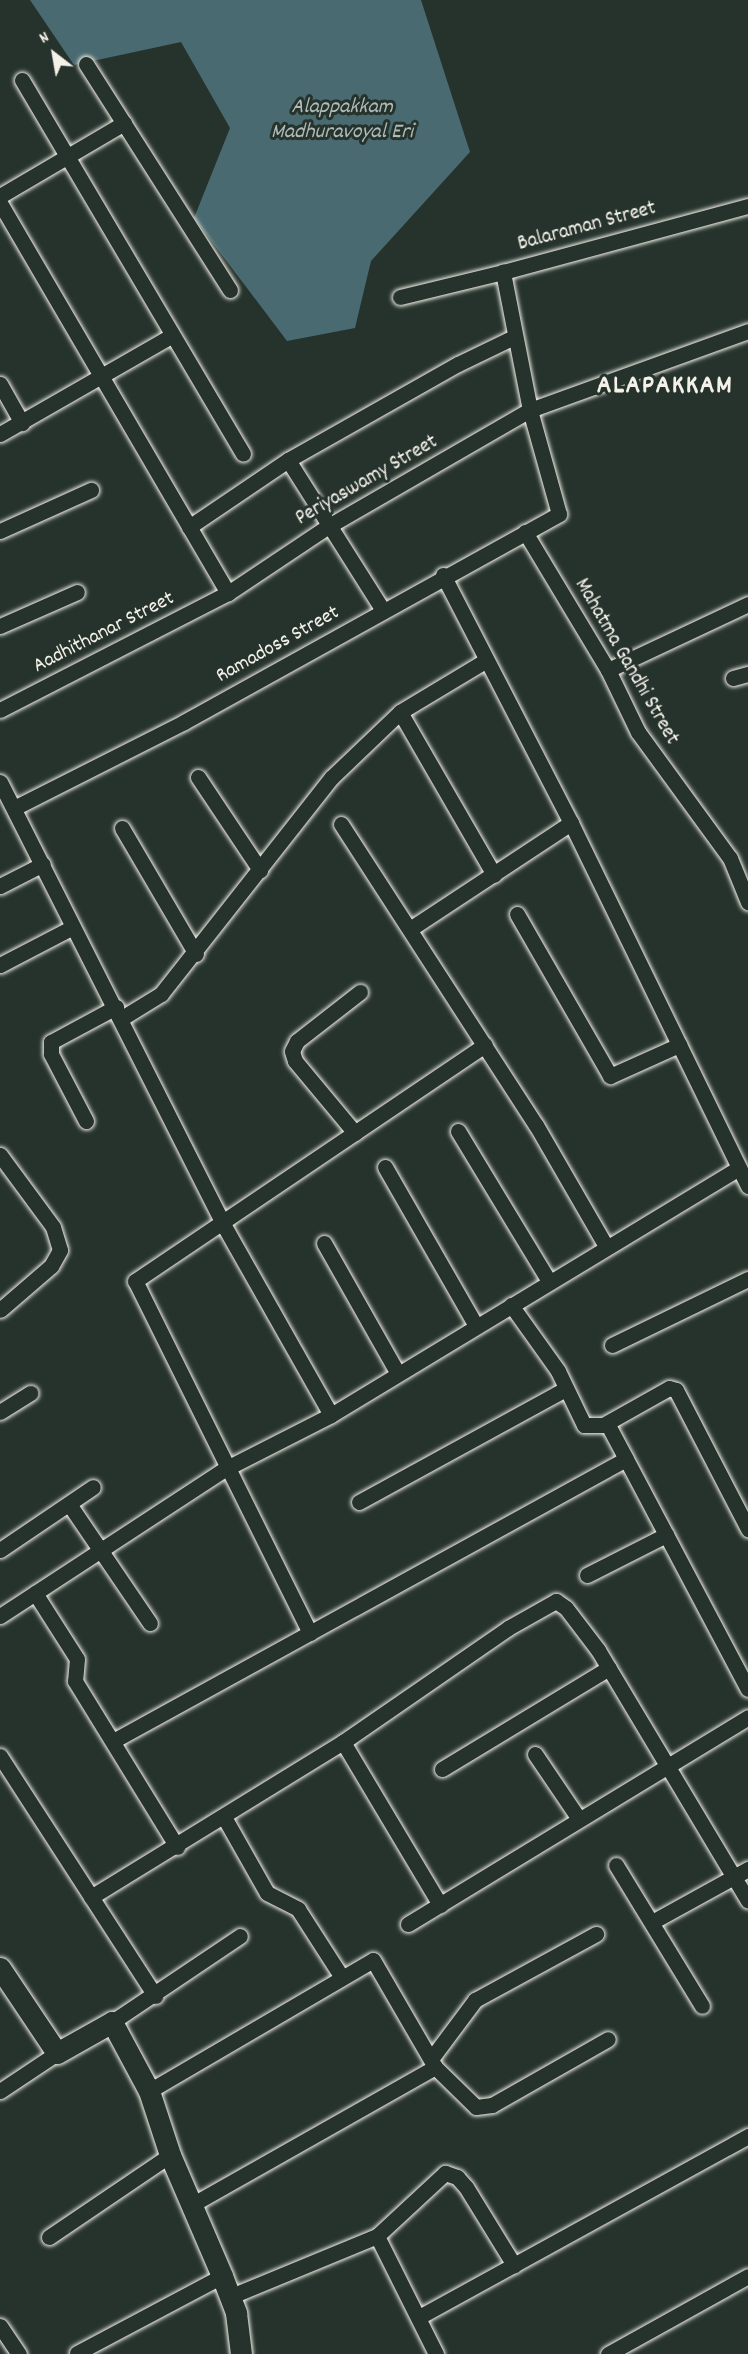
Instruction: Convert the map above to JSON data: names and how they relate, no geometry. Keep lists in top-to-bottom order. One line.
{"streets":{"street":["Balaraman Street","Periyaswamy Street","Aadhithanar Street","Ramadoss Street","Mahatma Gandhi Street"]},"crossings":[["Balaraman Street","Periyaswamy Street"],["Balaraman Street","Ramadoss Street"],["Periyaswamy Street","Aadhithanar Street"],["Ramadoss Street","Mahatma Gandhi Street"]],"districts":["ALAPAKKAM"],"water":["Alappakkam Madhuravoyal Eri"],"north":"top left"}
